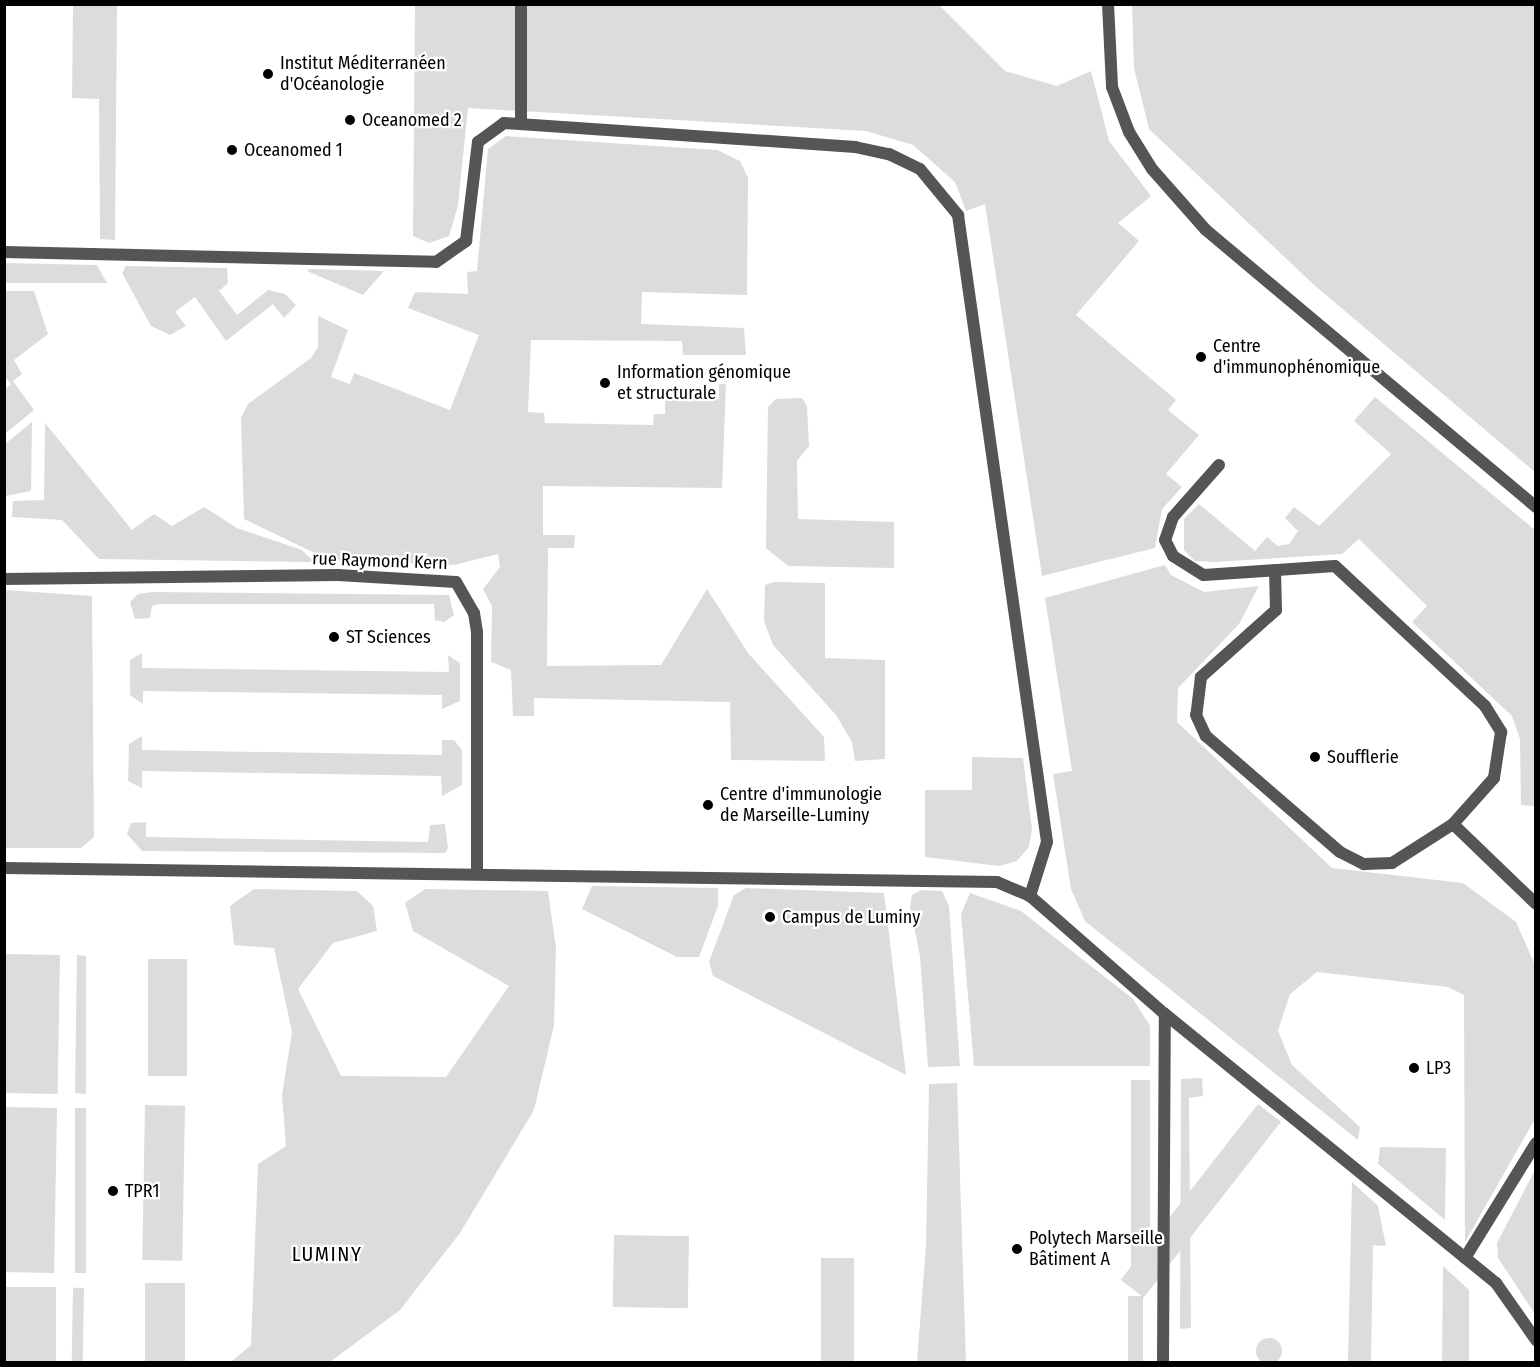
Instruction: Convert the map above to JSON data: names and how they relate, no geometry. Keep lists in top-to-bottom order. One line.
{"streets":{"street":["rue Raymond Kern"]},"districts":["LUMINY"],"places":["Institut Méditerranéen d'Océanologie","Oceanomed 2","Oceanomed 1","Centre d'immunophénomique","Information génomique et structurale","ST Sciences","Soufflerie","Centre d'immunologie de Marseille-Luminy","Campus de Luminy","LP3","TPR1","Polytech Marseille Bâtiment A"]}
